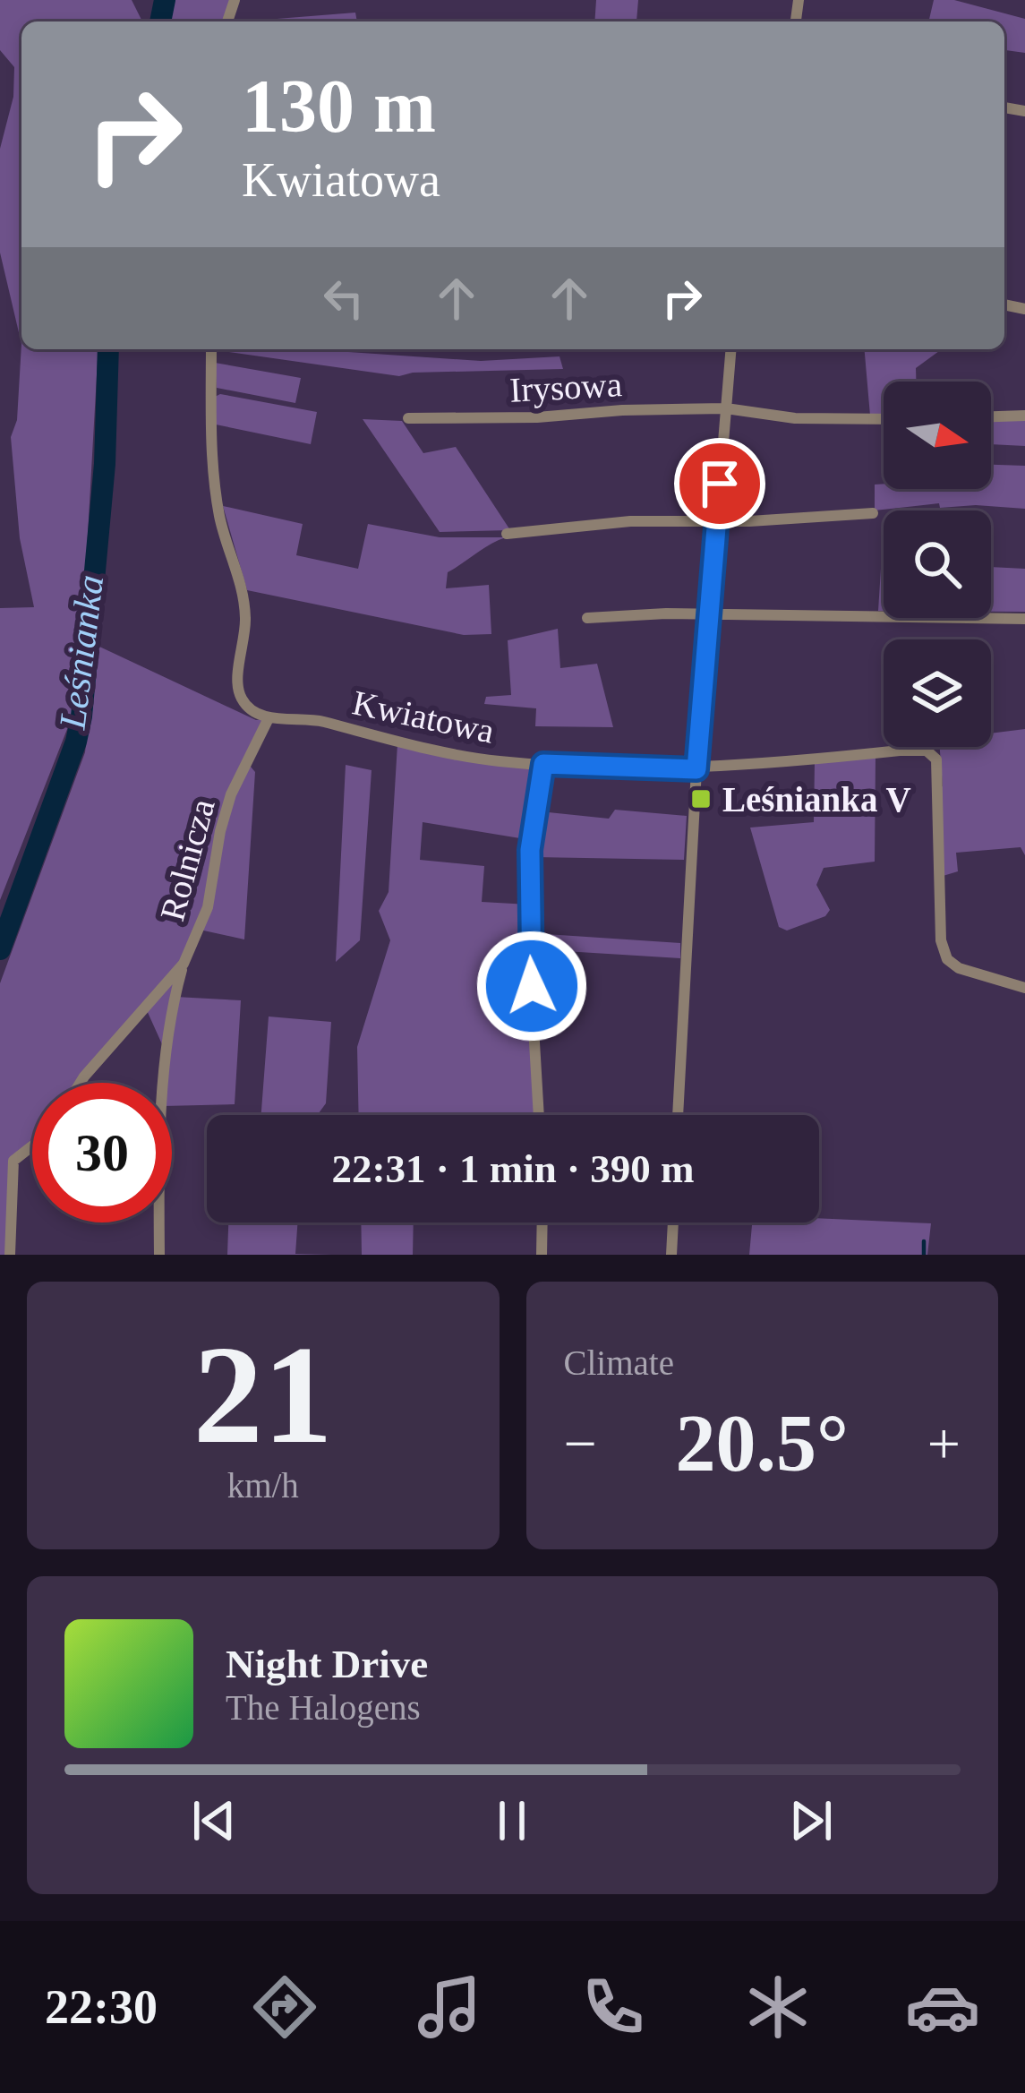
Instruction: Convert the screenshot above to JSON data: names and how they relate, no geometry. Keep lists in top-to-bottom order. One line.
{"streets":{"street":["Irysowa","Kwiatowa","Rolnicza"]},"crossings":[["Kwiatowa","Rolnicza"]],"water":["Leśnianka"],"places":{"transit":["Leśnianka V"]},"north":"right","page":{"turn":["130 m","Kwiatowa"],"limit":"30","trip":"22:31 · 1 min · 390 m","tile":[["21","km/h"],"Climate"],"heat":["−","20.5°","+"],"song":["Night Drive","The Halogens"],"tabs":"22:30"}}
